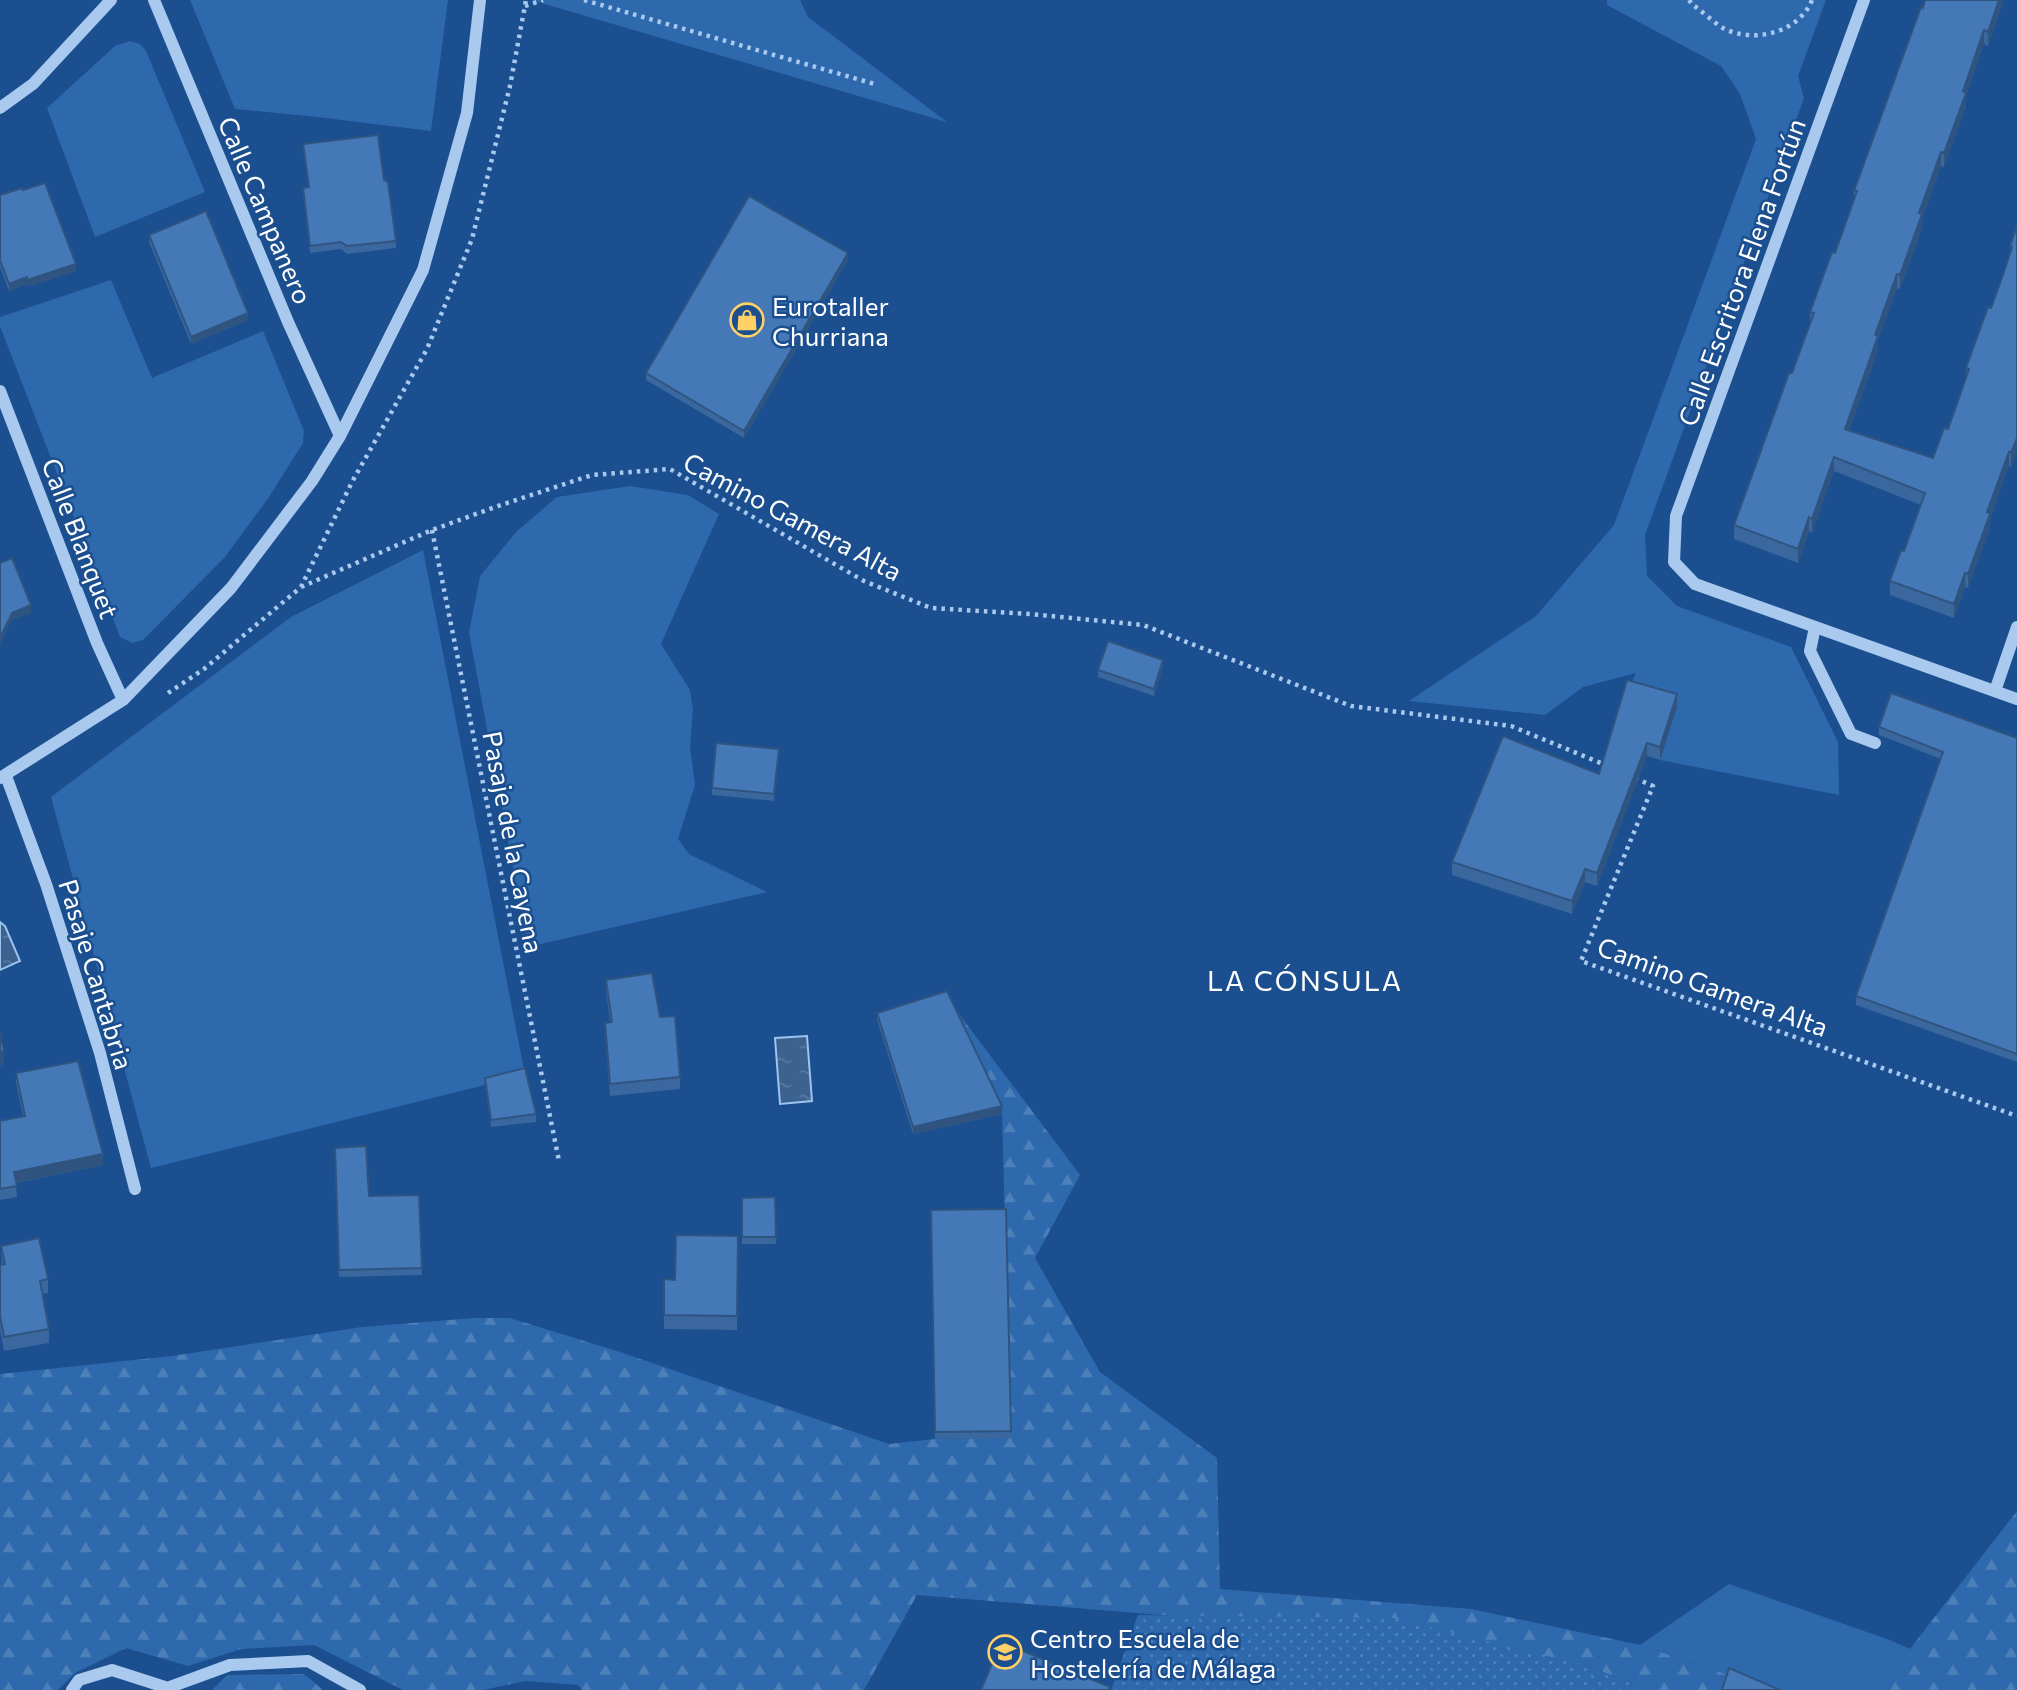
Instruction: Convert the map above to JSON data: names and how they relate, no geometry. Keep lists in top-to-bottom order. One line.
{"streets":{"street":["Calle Campanero","Calle Escritora Elena Fortún","Calle Blanquet","Pasaje Cantabria"],"path":["Camino Gamera Alta","Pasaje de la Cayena"]},"crossings":[["Camino Gamera Alta","Pasaje de la Cayena"]],"districts":["LA CÓNSULA"],"places":{"shop":["Eurotaller Churriana"],"school or university":["Centro Escuela de Hostelería de Málaga"]}}
